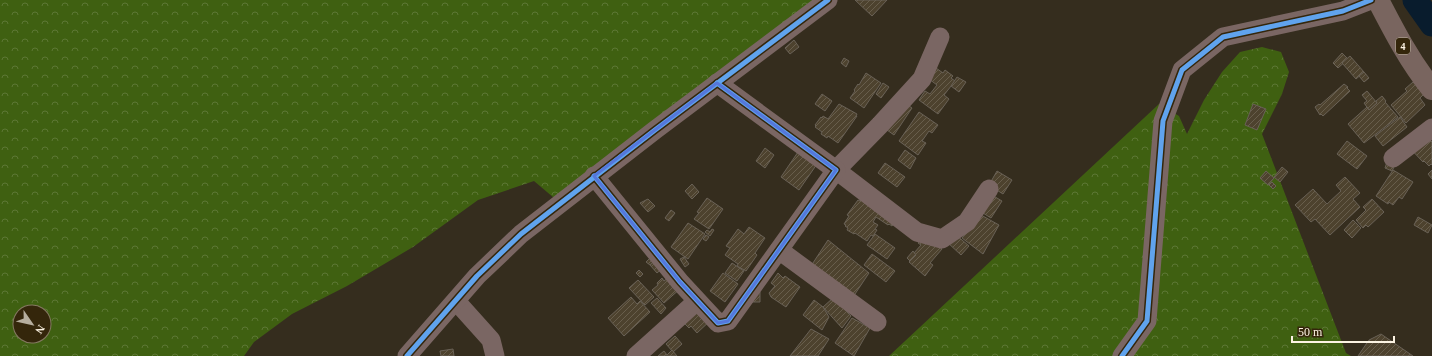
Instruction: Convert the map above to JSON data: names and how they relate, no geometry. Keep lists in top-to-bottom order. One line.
{"streets":{"main road":["4"]},"scale_bar":"50 m","north":"bottom right"}
